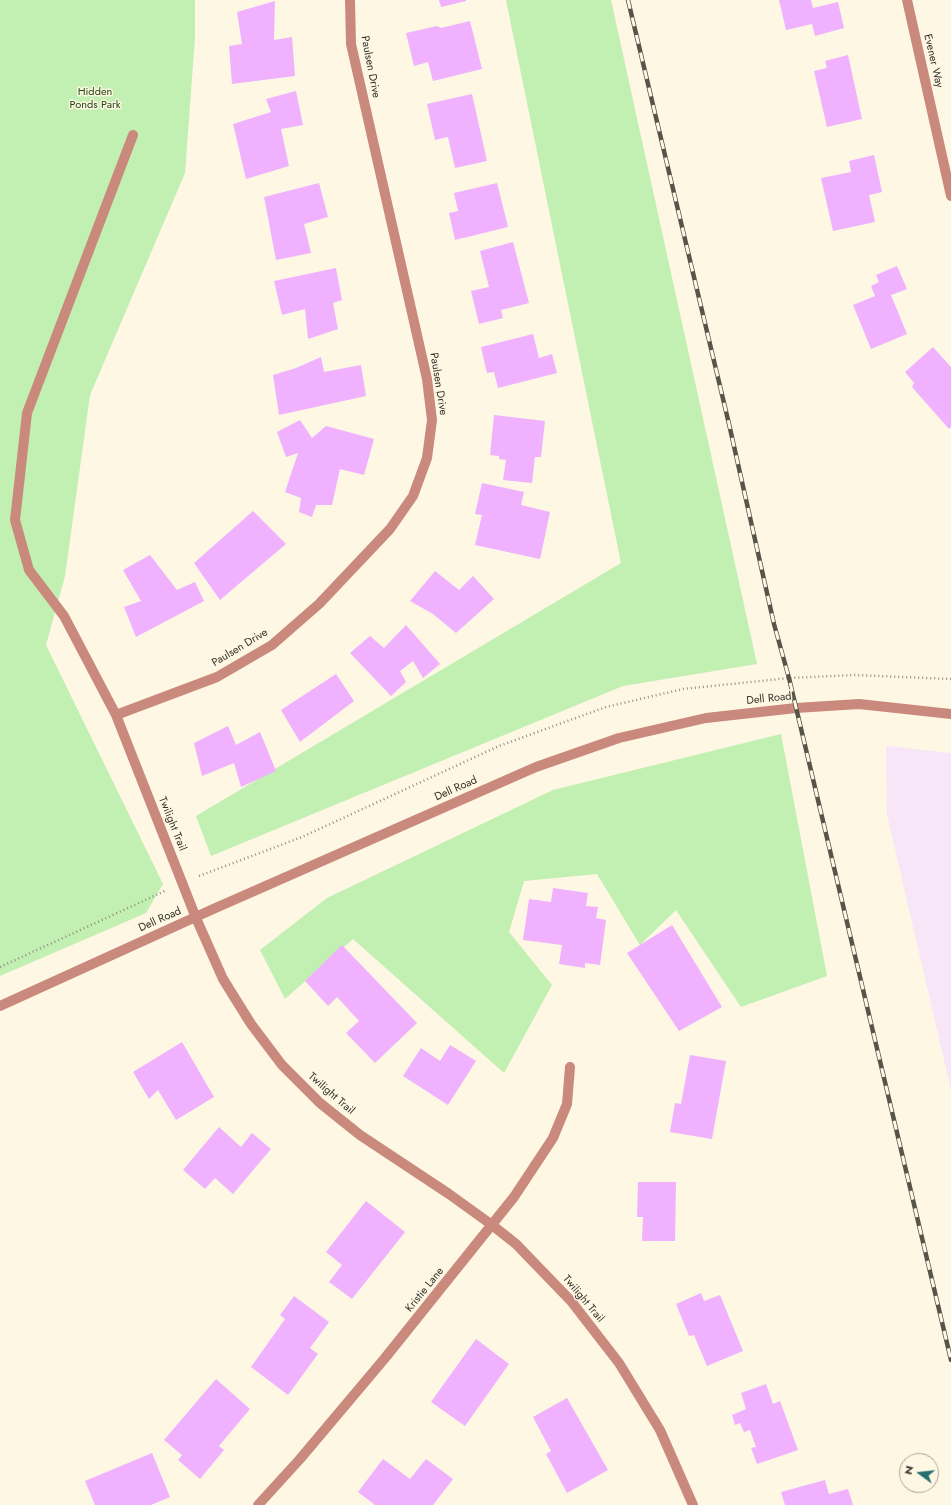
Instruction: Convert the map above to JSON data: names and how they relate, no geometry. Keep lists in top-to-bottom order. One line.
{"streets":{"street":["Evener Way","Paulsen Drive","Dell Road","Twilight Trail","Kristie Lane"]},"crossings":[["Paulsen Drive","Twilight Trail"],["Dell Road","Twilight Trail"],["Twilight Trail","Kristie Lane"]],"parks":["Hidden Ponds Park"],"north":"left"}
